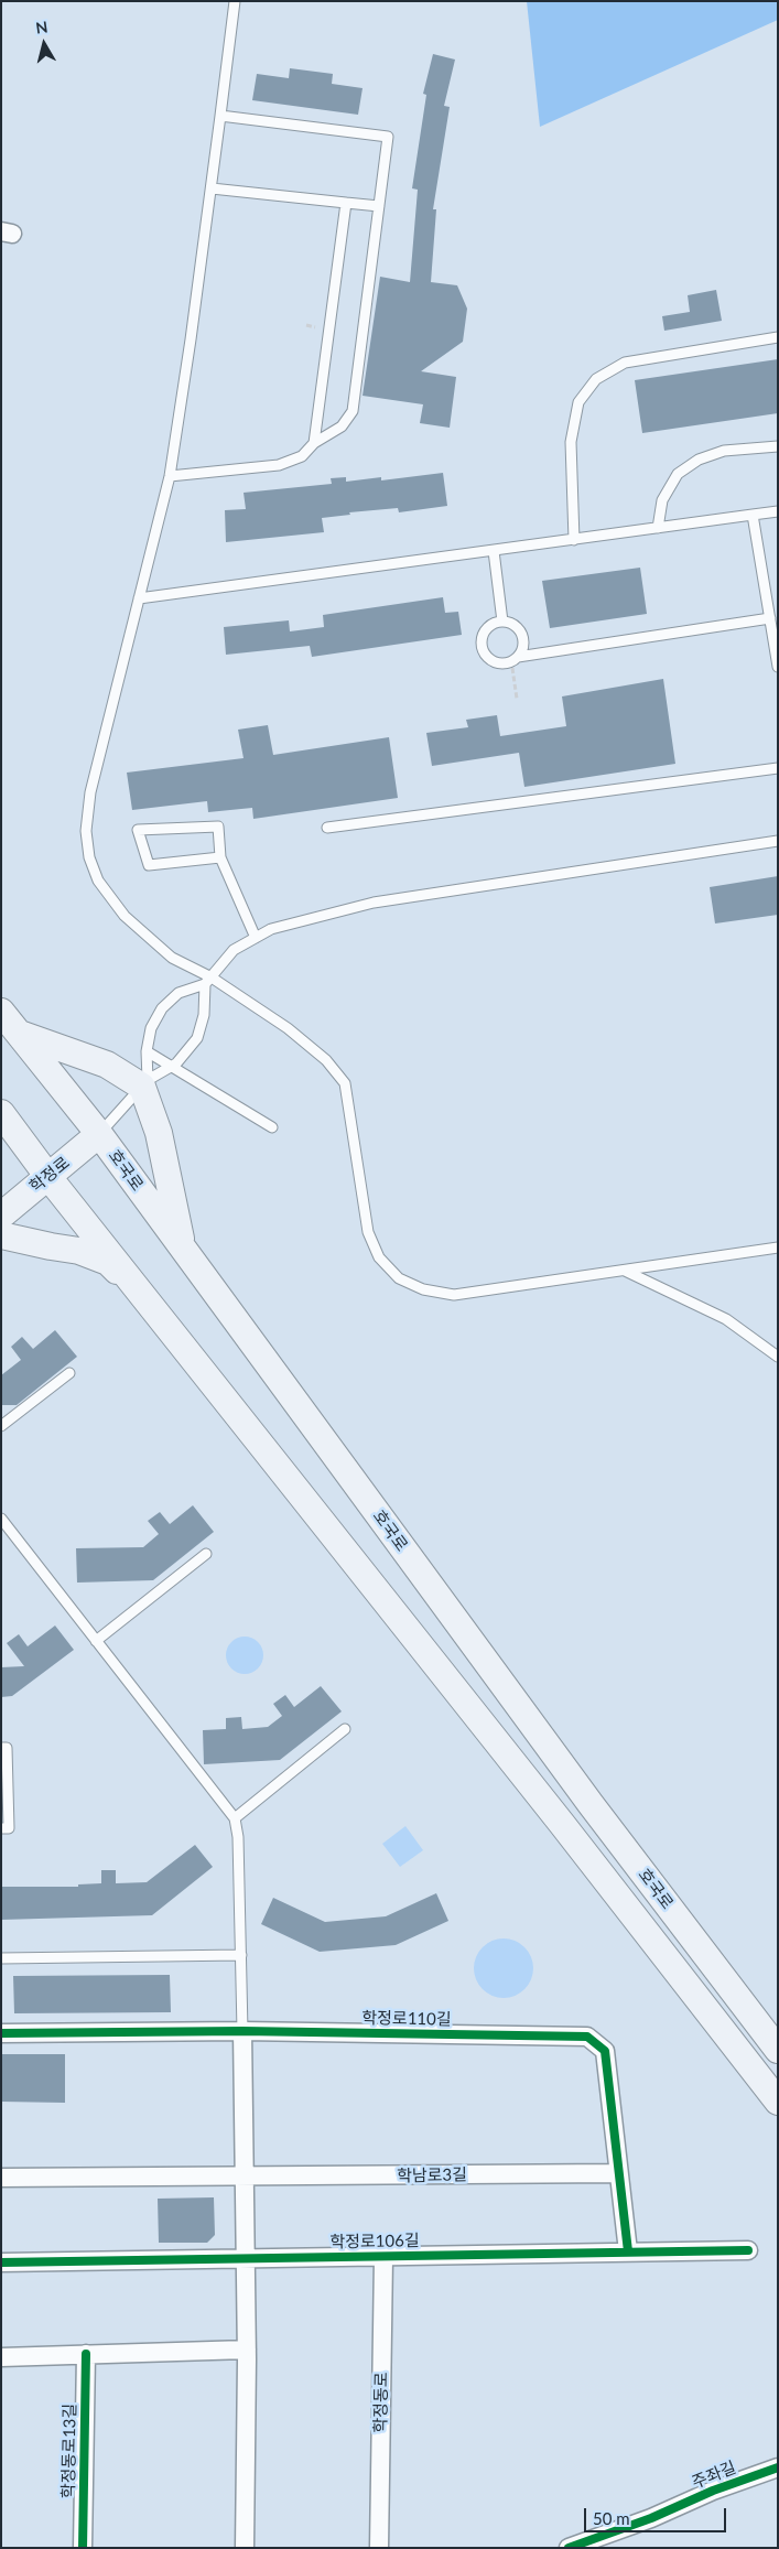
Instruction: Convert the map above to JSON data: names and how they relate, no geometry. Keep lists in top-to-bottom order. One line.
{"streets":{"main road":["호국로","학정로"],"street":["학정로110길","학남로3길","학정로106길","학정동로","학정동로13길","주좌길"]},"crossings":[["호국로","학정로"],["학정로110길","학남로3길"],["학정로110길","학정로106길"],["학정로106길","학정동로"]],"scale_bar":"50 m","north":"top"}
